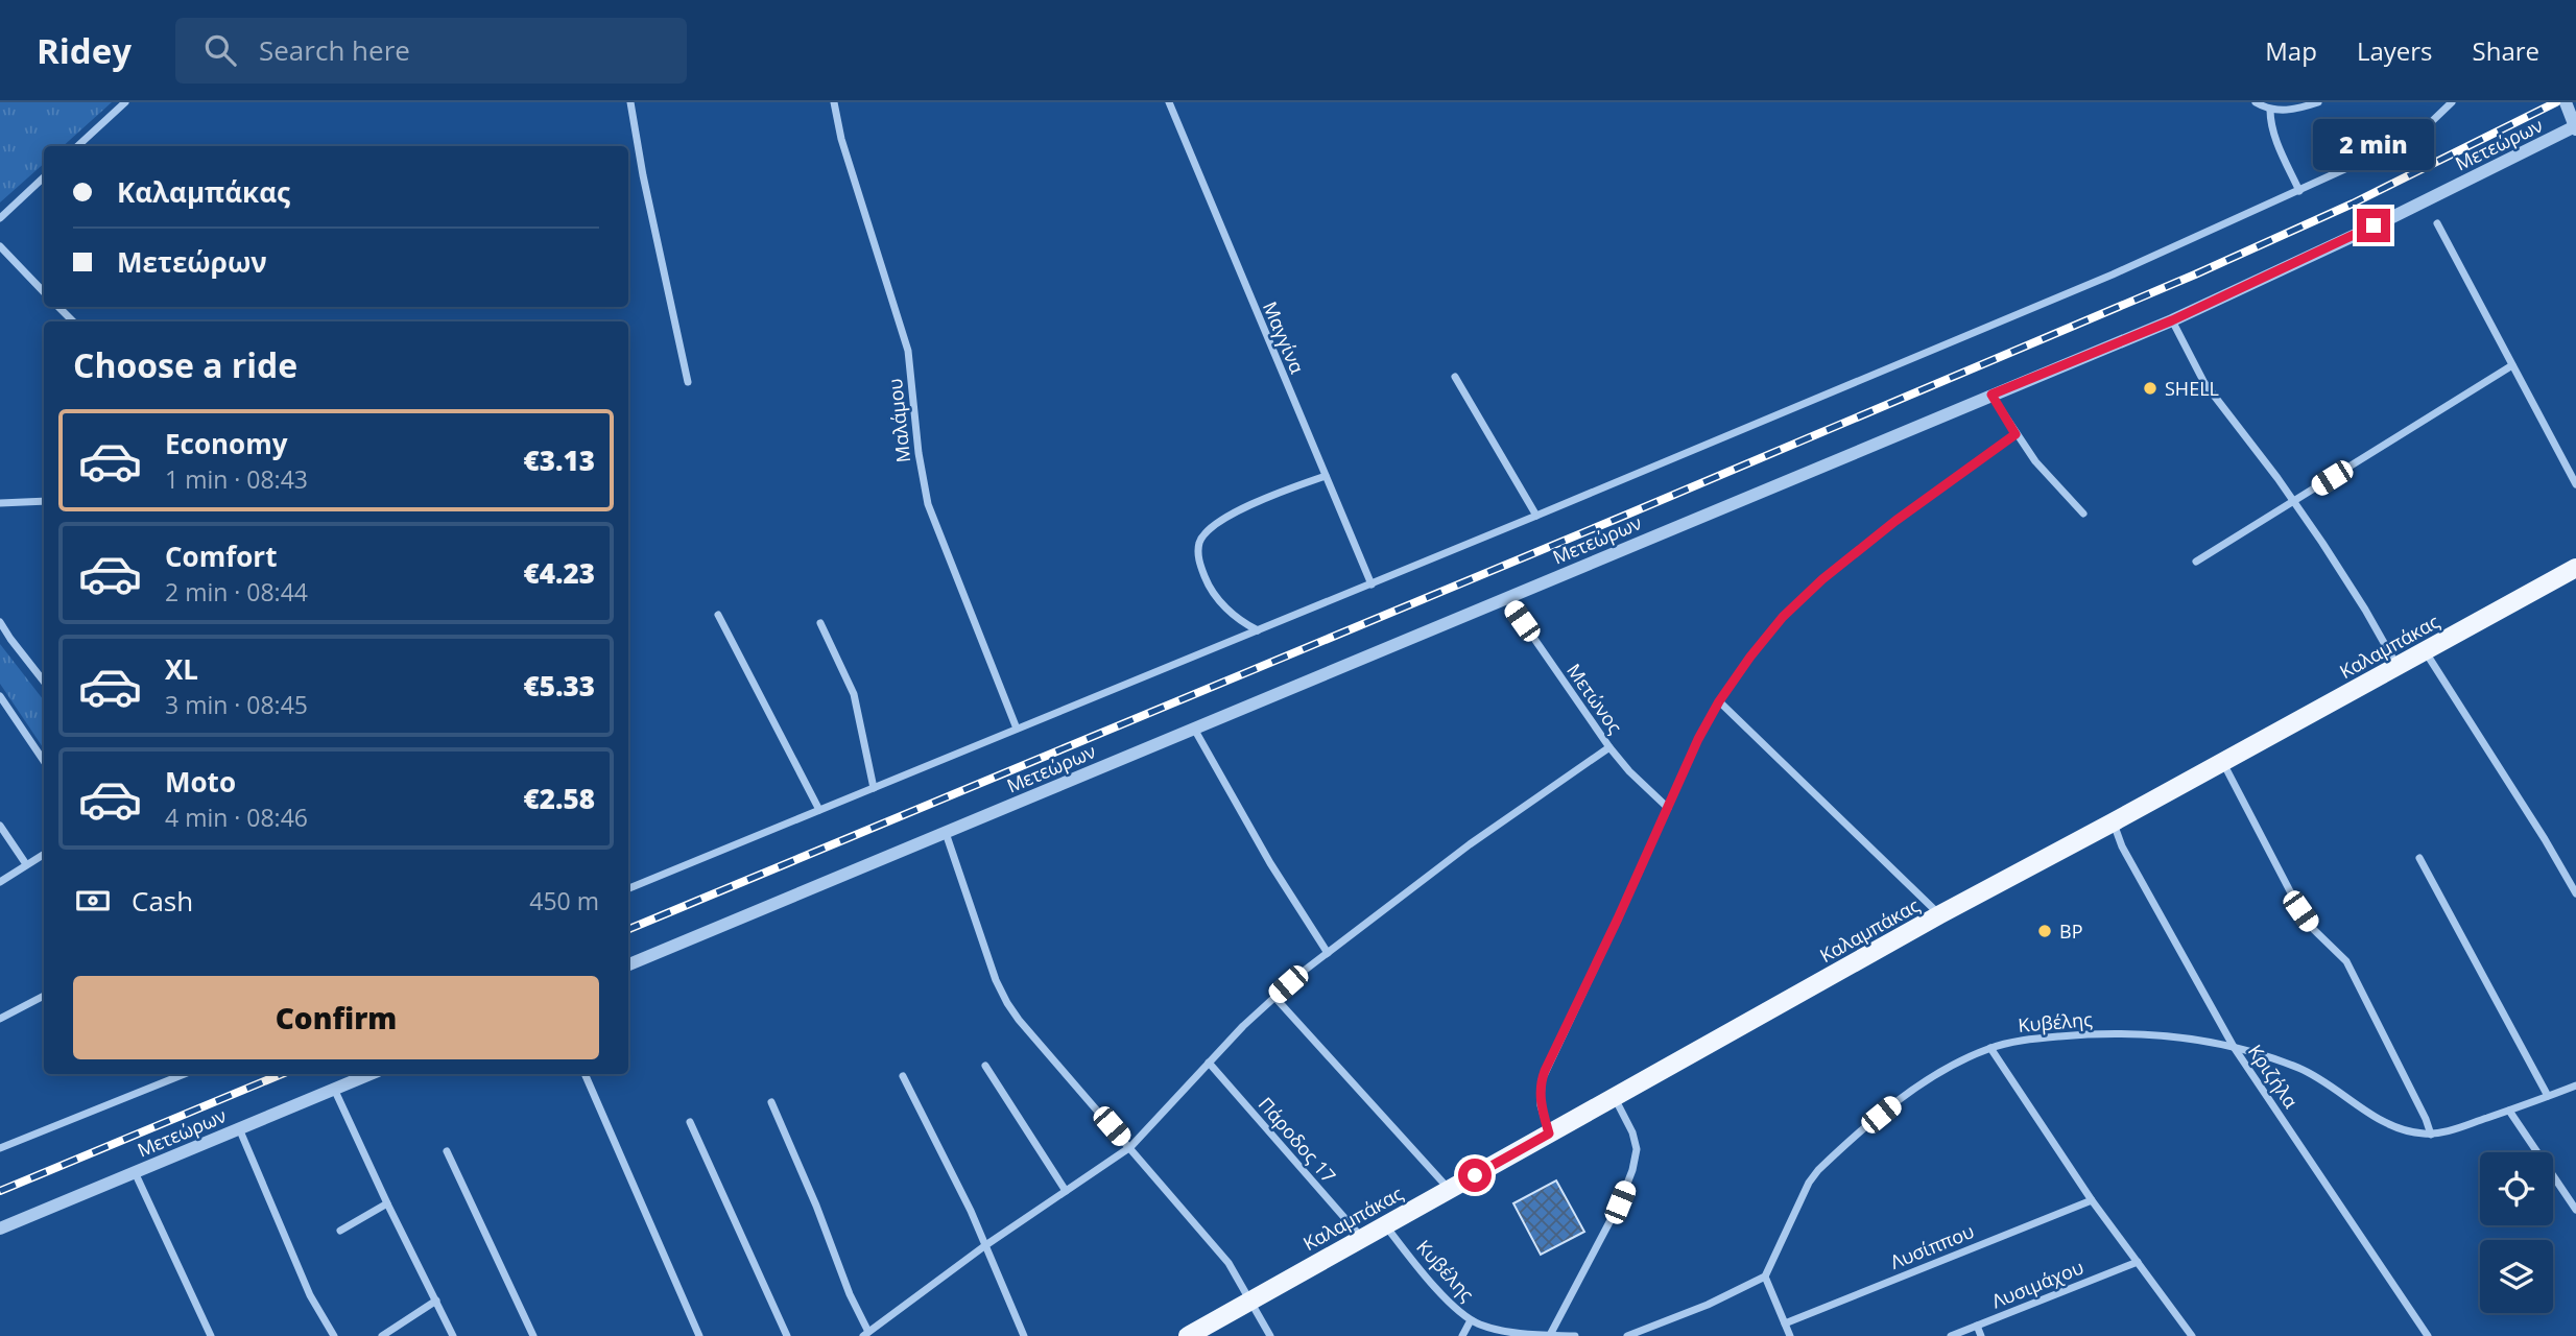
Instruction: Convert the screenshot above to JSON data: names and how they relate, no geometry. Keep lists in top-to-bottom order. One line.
{"streets":{"main road":["Καλαμπάκας"],"street":["Μετεώρων","Μαγγίνα","Μαλάμου","Μετώνος","Κυβέλης","Κριζήλα","Πάροδος 17","Λυσίππου","Λυσιμάχου"]},"crossings":[["Μετεώρων","Μετώνος"],["Καλαμπάκας","Κυβέλης"],["Καλαμπάκας","Κριζήλα"],["Καλαμπάκας","Πάροδος 17"],["Κυβέλης","Κριζήλα"]],"places":["SHELL","BP"],"page":{"header":"Ridey","search":"Search here","nav":["Map","Layers","Share"],"bubble":"2 min","banner":["Καλαμπάκας","Μετεώρων"],"heading":"Choose a ride","list":[{"name":"Economy","note":"1 min · 08:43","value":"€3.13"},{"name":"Comfort","note":"2 min · 08:44","value":"€4.23"},{"name":"XL","note":"3 min · 08:45","value":"€5.33"},{"name":"Moto","note":"4 min · 08:46","value":"€2.58"}],"pay":["Cash","450 m"],"buttons":"Confirm"}}
